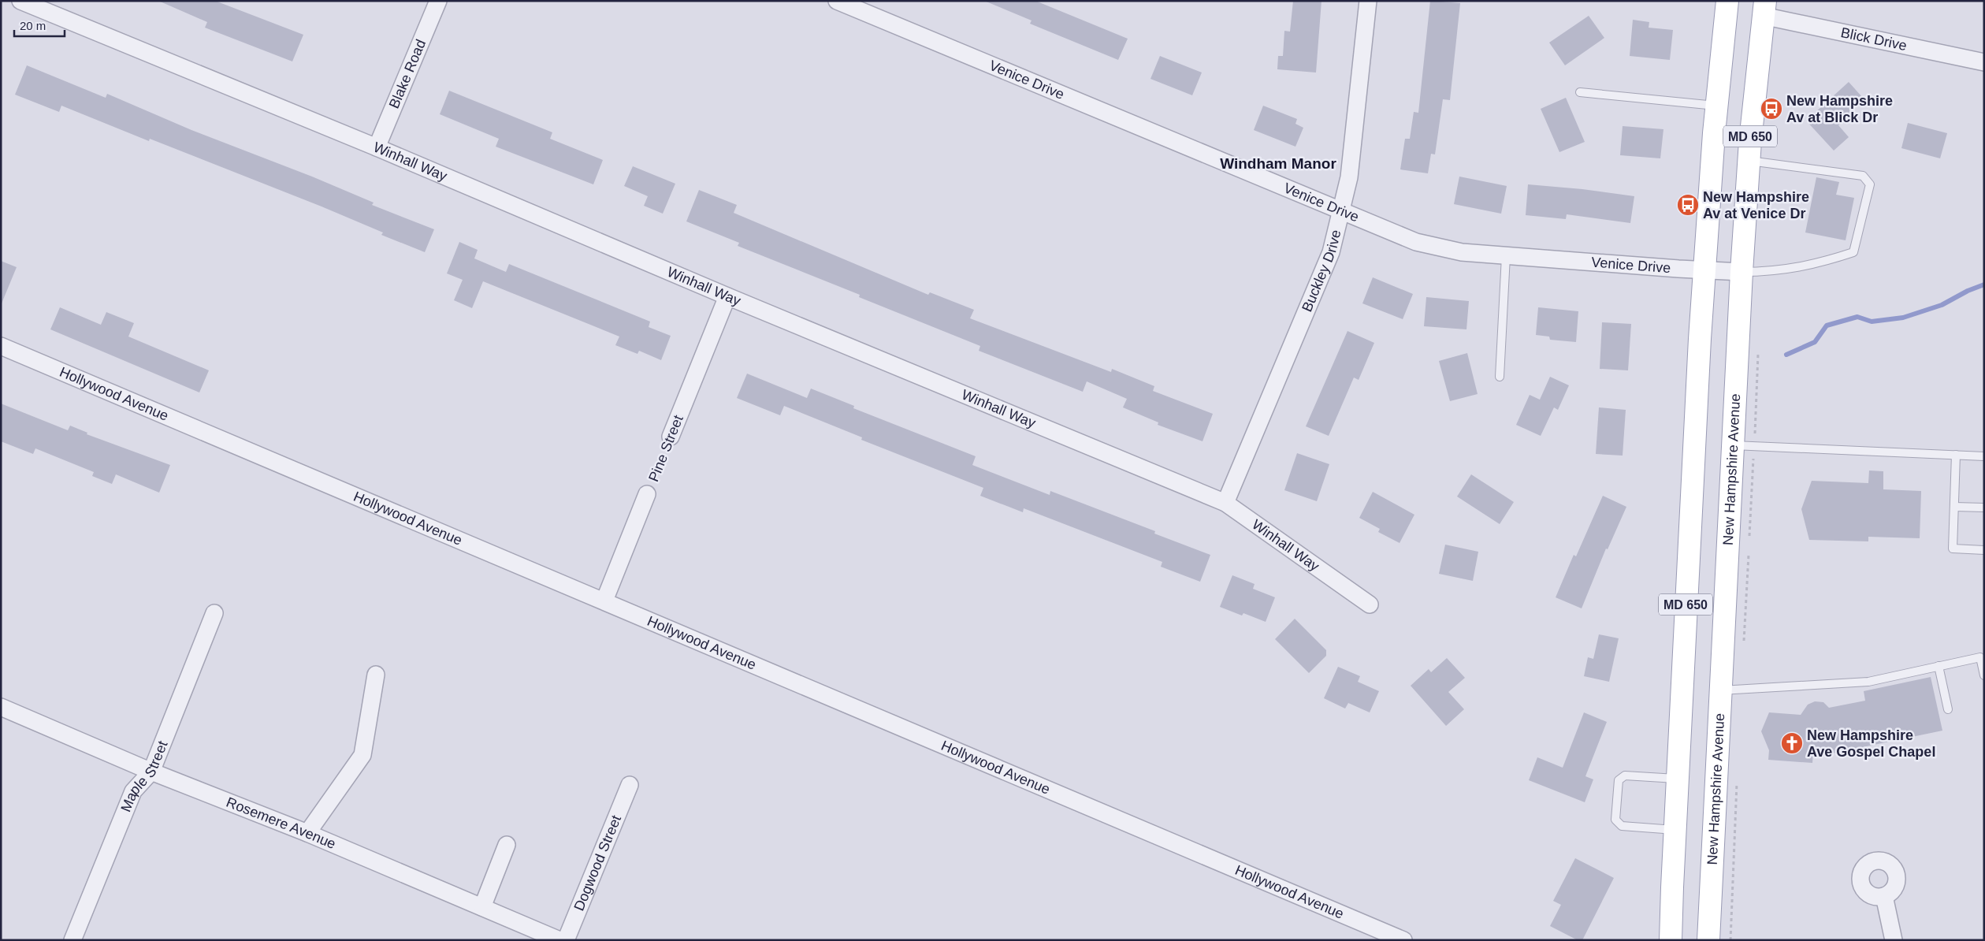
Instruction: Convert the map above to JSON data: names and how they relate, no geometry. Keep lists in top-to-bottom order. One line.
{"streets":{"main road":["MD 650","New Hampshire Avenue"],"street":["Blick Drive","Blake Road","Venice Drive","Winhall Way","Buckley Drive","Hollywood Avenue","Pine Street","Maple Street","Rosemere Avenue","Dogwood Street"]},"crossings":[["Blick Drive","New Hampshire Avenue"],["Blake Road","Winhall Way"],["Venice Drive","MD 650"],["Venice Drive","Buckley Drive"],["Venice Drive","New Hampshire Avenue"],["Winhall Way","Buckley Drive"],["Winhall Way","Pine Street"],["Hollywood Avenue","Pine Street"],["Maple Street","Rosemere Avenue"]],"districts":["Windham Manor"],"places":{"bus stop":["New Hampshire Av at Blick Dr","New Hampshire Av at Venice Dr"],"church":["New Hampshire Ave Gospel Chapel"]},"scale_bar":"20 m"}
